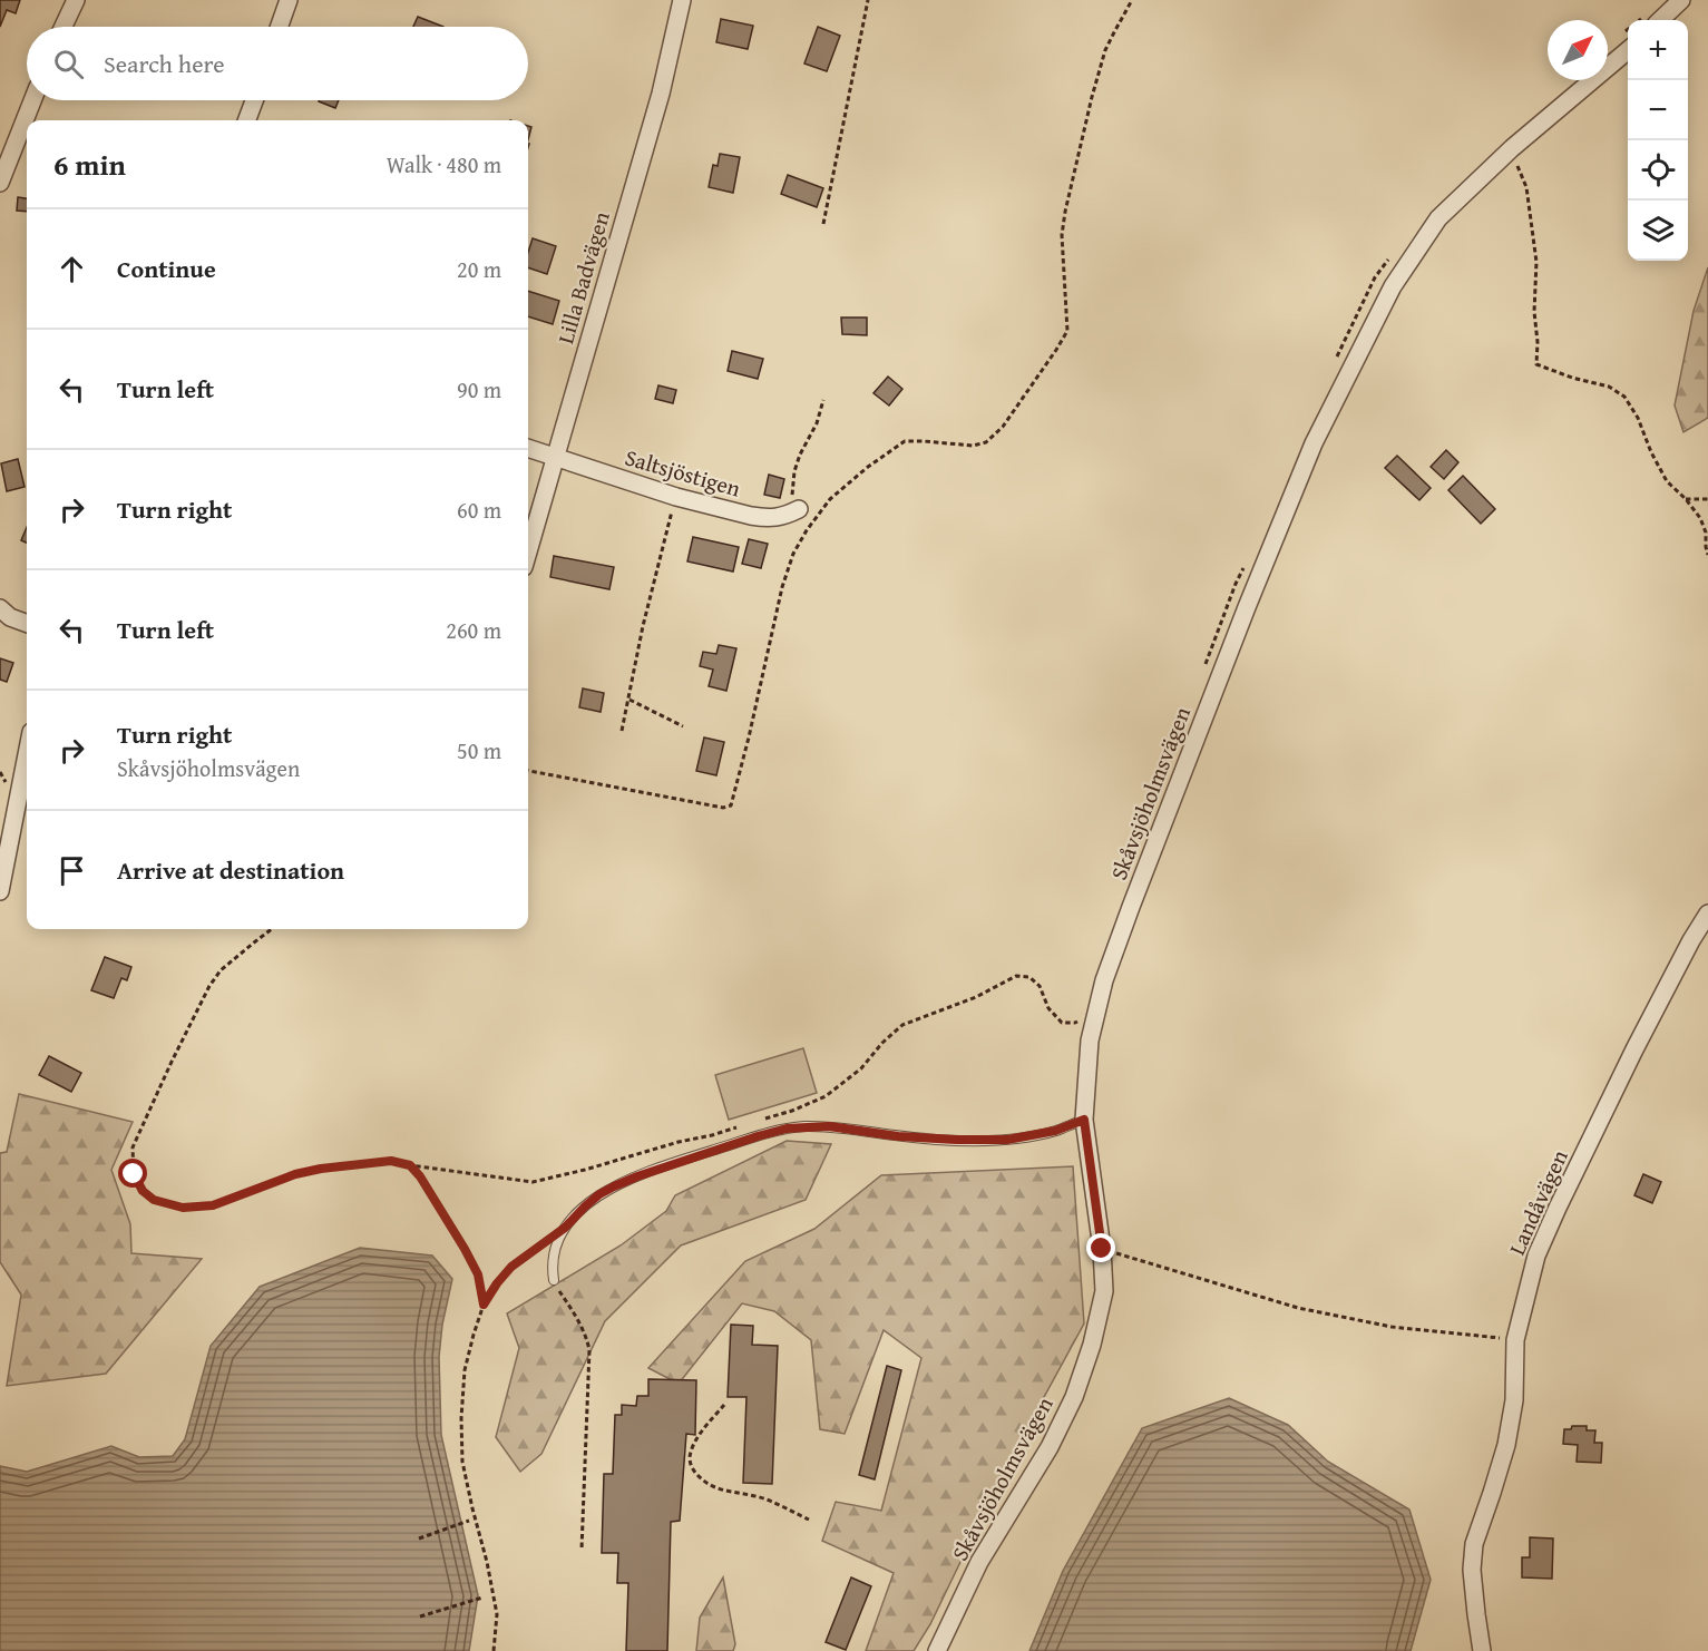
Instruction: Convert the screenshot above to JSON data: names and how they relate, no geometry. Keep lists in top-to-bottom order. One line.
{"streets":{"street":["Lilla Badvägen","Saltsjöstigen","Skåvsjöholmsvägen","Landåvägen"]},"crossings":[["Lilla Badvägen","Saltsjöstigen"]],"north":"top right","page":{"map_buttons":["+","−"],"search":"Search here","heading":["6 min","Walk · 480 m"],"list":[["Continue","20 m"],["Turn left","90 m"],["Turn right","60 m"],["Turn left","260 m"],["Turn right","Skåvsjöholmsvägen","50 m"],"Arrive at destination"]}}
